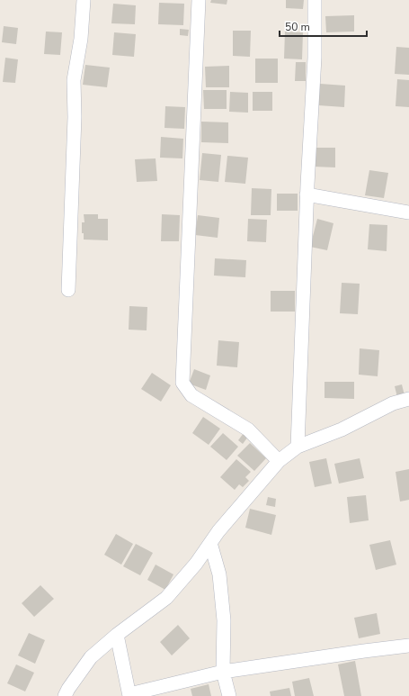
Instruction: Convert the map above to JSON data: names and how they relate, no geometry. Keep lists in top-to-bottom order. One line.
{"scale_bar":"50 m"}
